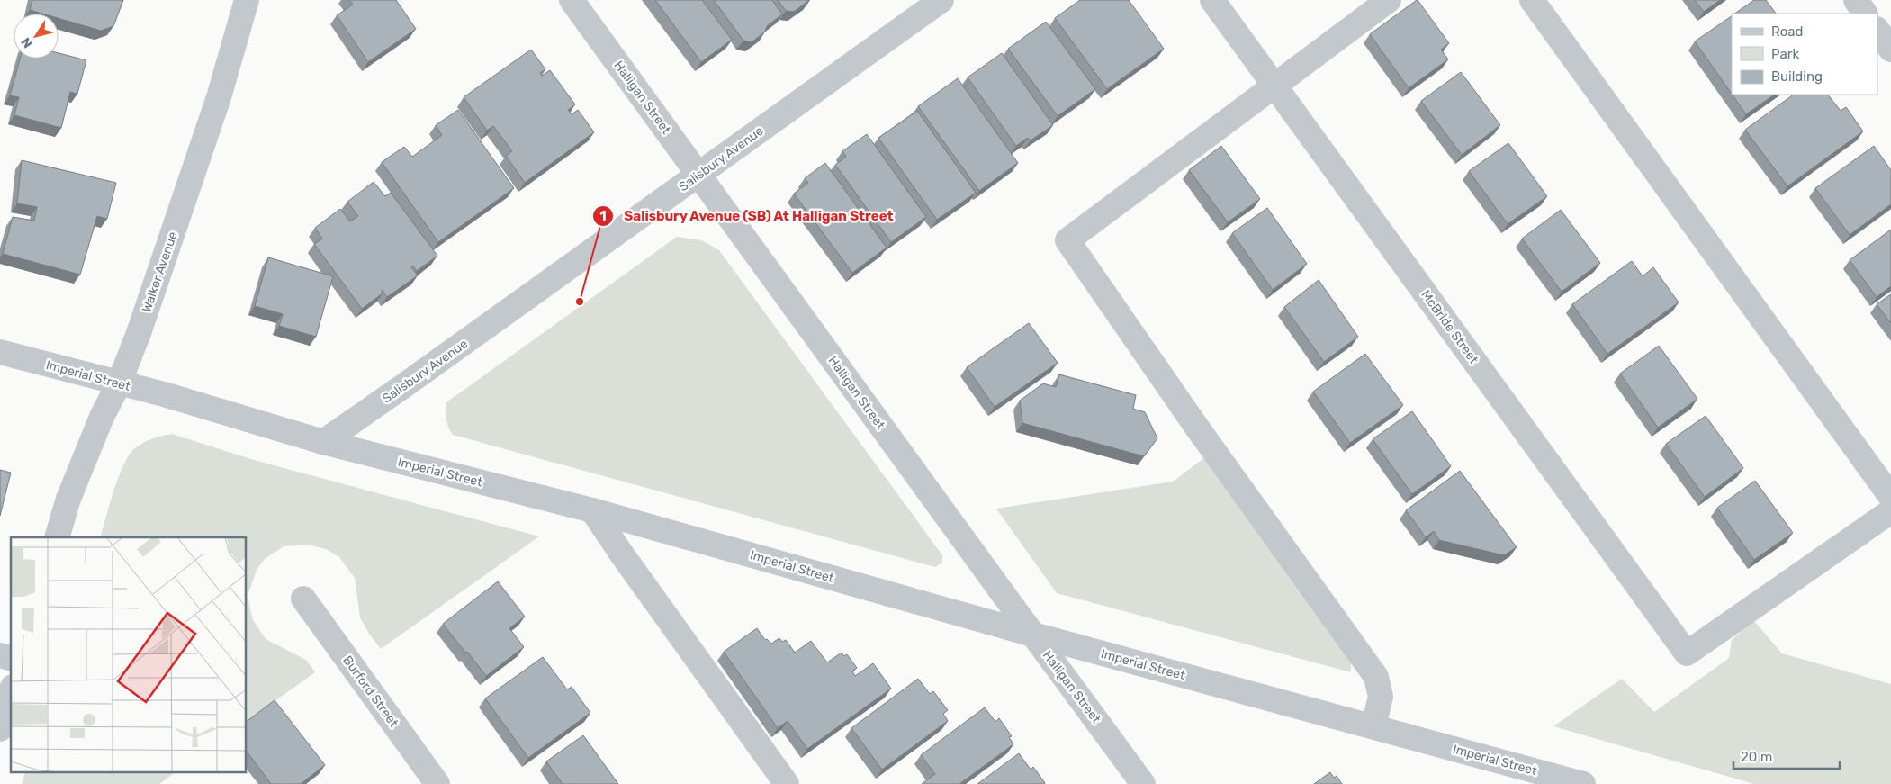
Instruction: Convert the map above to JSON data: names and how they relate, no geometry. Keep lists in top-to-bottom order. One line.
{"streets":{"street":["Halligan Street","Salisbury Avenue","Walker Avenue","McBride Street","Imperial Street","Burford Street"]},"crossings":[["Halligan Street","Salisbury Avenue"],["Halligan Street","Imperial Street"],["Salisbury Avenue","Imperial Street"],["Walker Avenue","Imperial Street"]],"places":["Salisbury Avenue (SB) At Halligan Street"],"legend":["Road","Park","Building"],"scale_bar":"20 m","north":"bottom left"}
